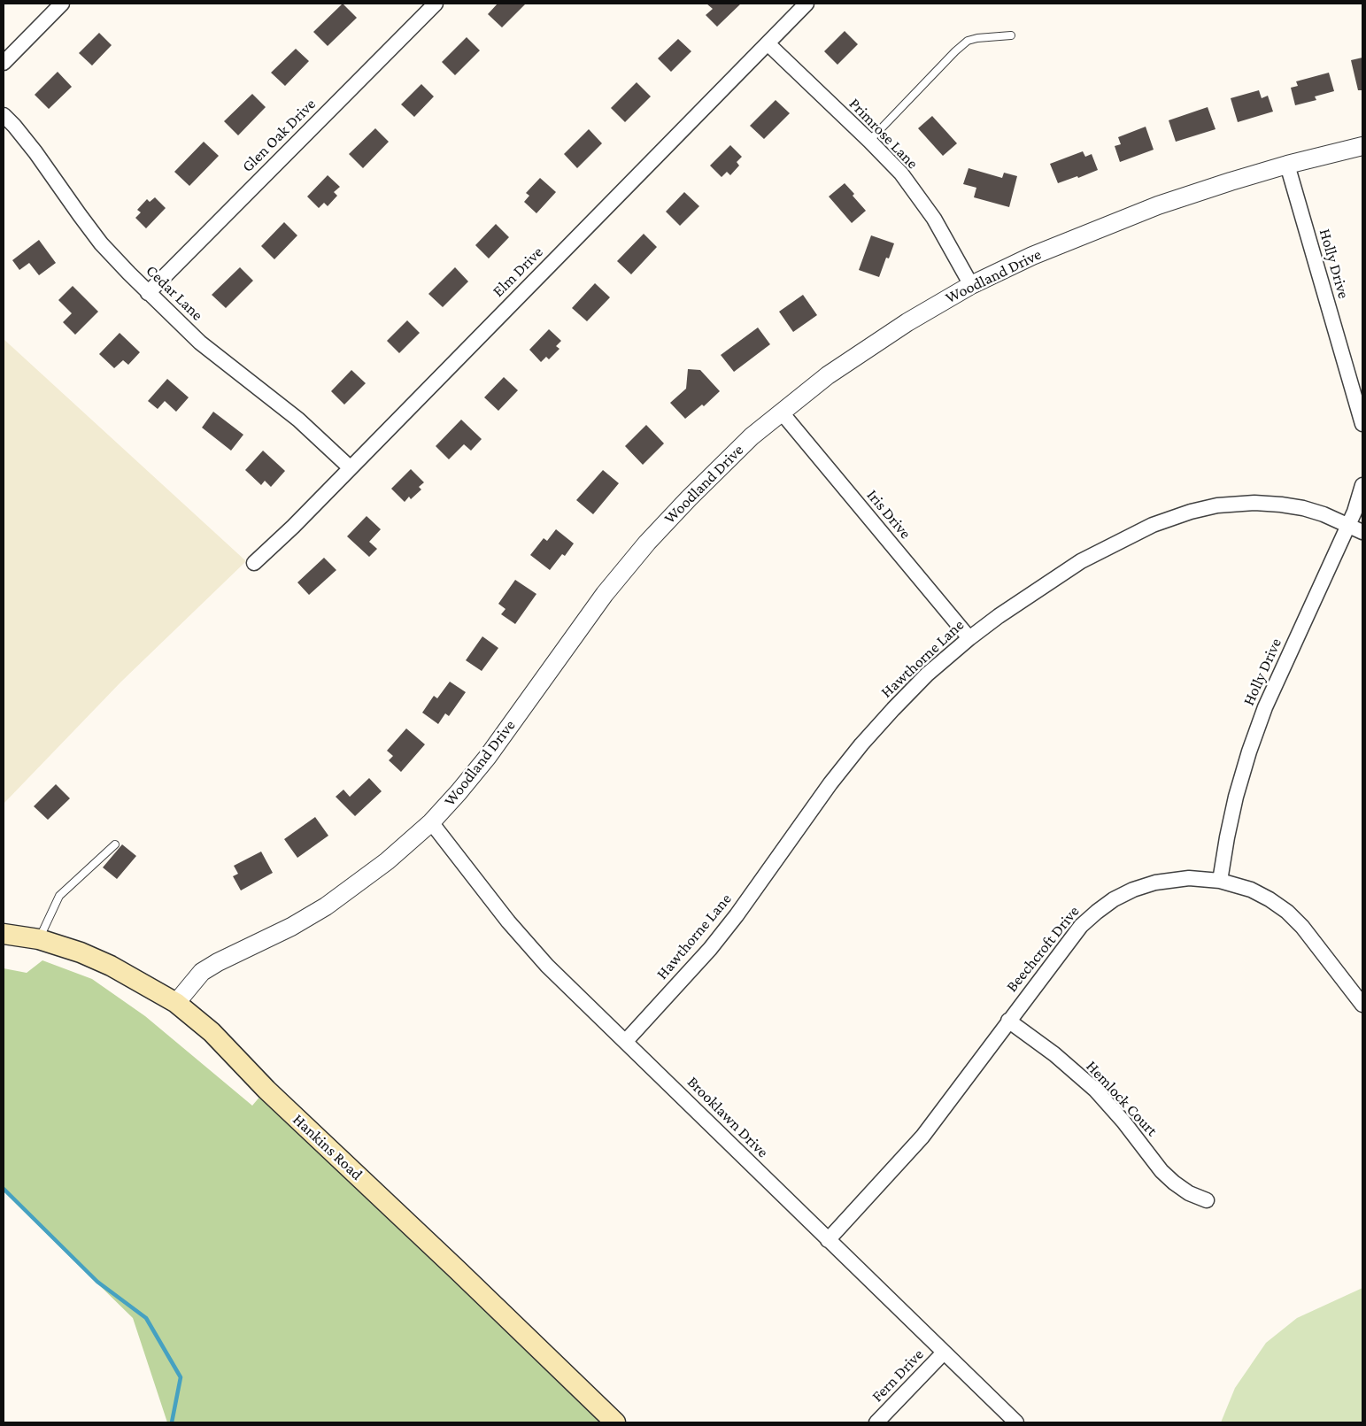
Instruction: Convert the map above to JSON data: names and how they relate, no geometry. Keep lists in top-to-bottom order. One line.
{"streets":{"main road":["Hankins Road"],"street":["Primrose Lane","Glen Oak Drive","Holly Drive","Elm Drive","Woodland Drive","Cedar Lane","Iris Drive","Hawthorne Lane","Beechcroft Drive","Hemlock Court","Brooklawn Drive","Fern Drive"]},"crossings":[["Primrose Lane","Elm Drive"],["Primrose Lane","Woodland Drive"],["Glen Oak Drive","Cedar Lane"],["Holly Drive","Woodland Drive"],["Holly Drive","Hawthorne Lane"],["Holly Drive","Beechcroft Drive"],["Elm Drive","Cedar Lane"],["Woodland Drive","Iris Drive"],["Woodland Drive","Brooklawn Drive"],["Woodland Drive","Hankins Road"],["Iris Drive","Hawthorne Lane"],["Hawthorne Lane","Brooklawn Drive"],["Beechcroft Drive","Hemlock Court"],["Beechcroft Drive","Brooklawn Drive"],["Brooklawn Drive","Fern Drive"]]}
